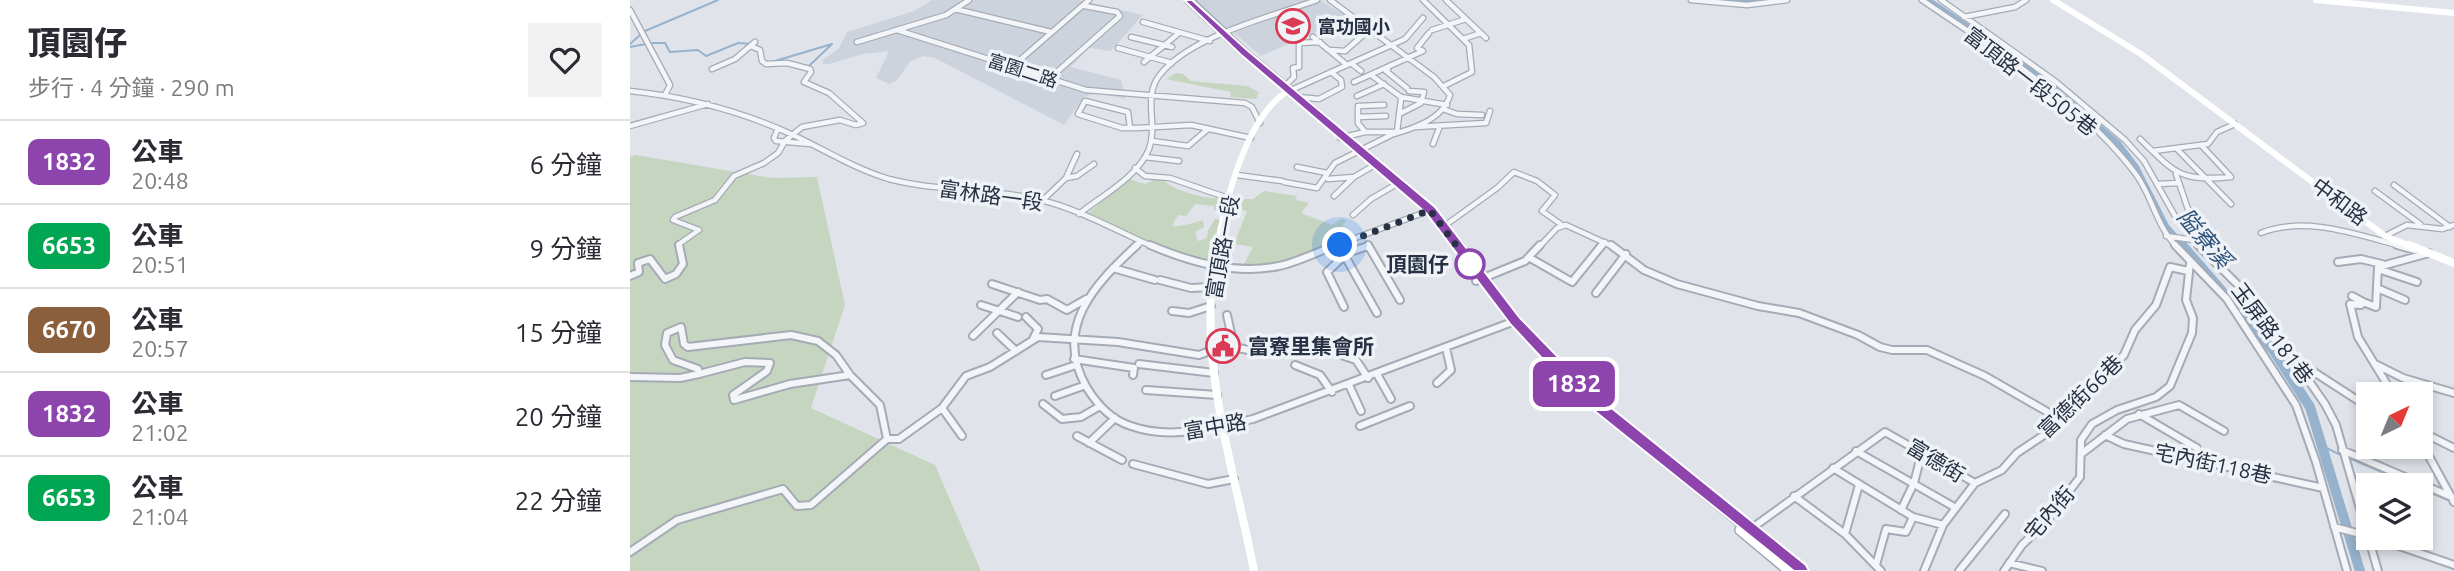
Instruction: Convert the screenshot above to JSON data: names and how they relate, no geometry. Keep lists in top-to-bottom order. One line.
{"streets":{"street":["富園二路","富頂路一段505巷","富林路一段","中和路","富頂路一段","玉屏路181巷","富德街66巷","富中路","富德街","宅內街118巷","宅內街"]},"crossings":[["富頂路一段505巷","宅內街118巷"],["富頂路一段505巷","宅內街"],["富林路一段","富頂路一段"],["富林路一段","富中路"],["富頂路一段","富中路"],["富德街66巷","富德街"],["富德街66巷","宅內街"]],"water":["隘寮溪"],"places":{"school or university":["富功國小"],"other":["頂園仔"],"public building":["富寮里集會所"]},"lines":["bus line 1832"],"north":"top right","page":{"heading":["頂園仔","步行 · 4 分鐘 · 290 m"],"on_map":"1832","list":[{"mark":"1832","name":"公車","note":"20:48","value":"6 分鐘"},{"mark":"6653","name":"公車","note":"20:51","value":"9 分鐘"},{"mark":"6670","name":"公車","note":"20:57","value":"15 分鐘"},{"mark":"1832","name":"公車","note":"21:02","value":"20 分鐘"},{"mark":"6653","name":"公車","note":"21:04","value":"22 分鐘"}]}}
